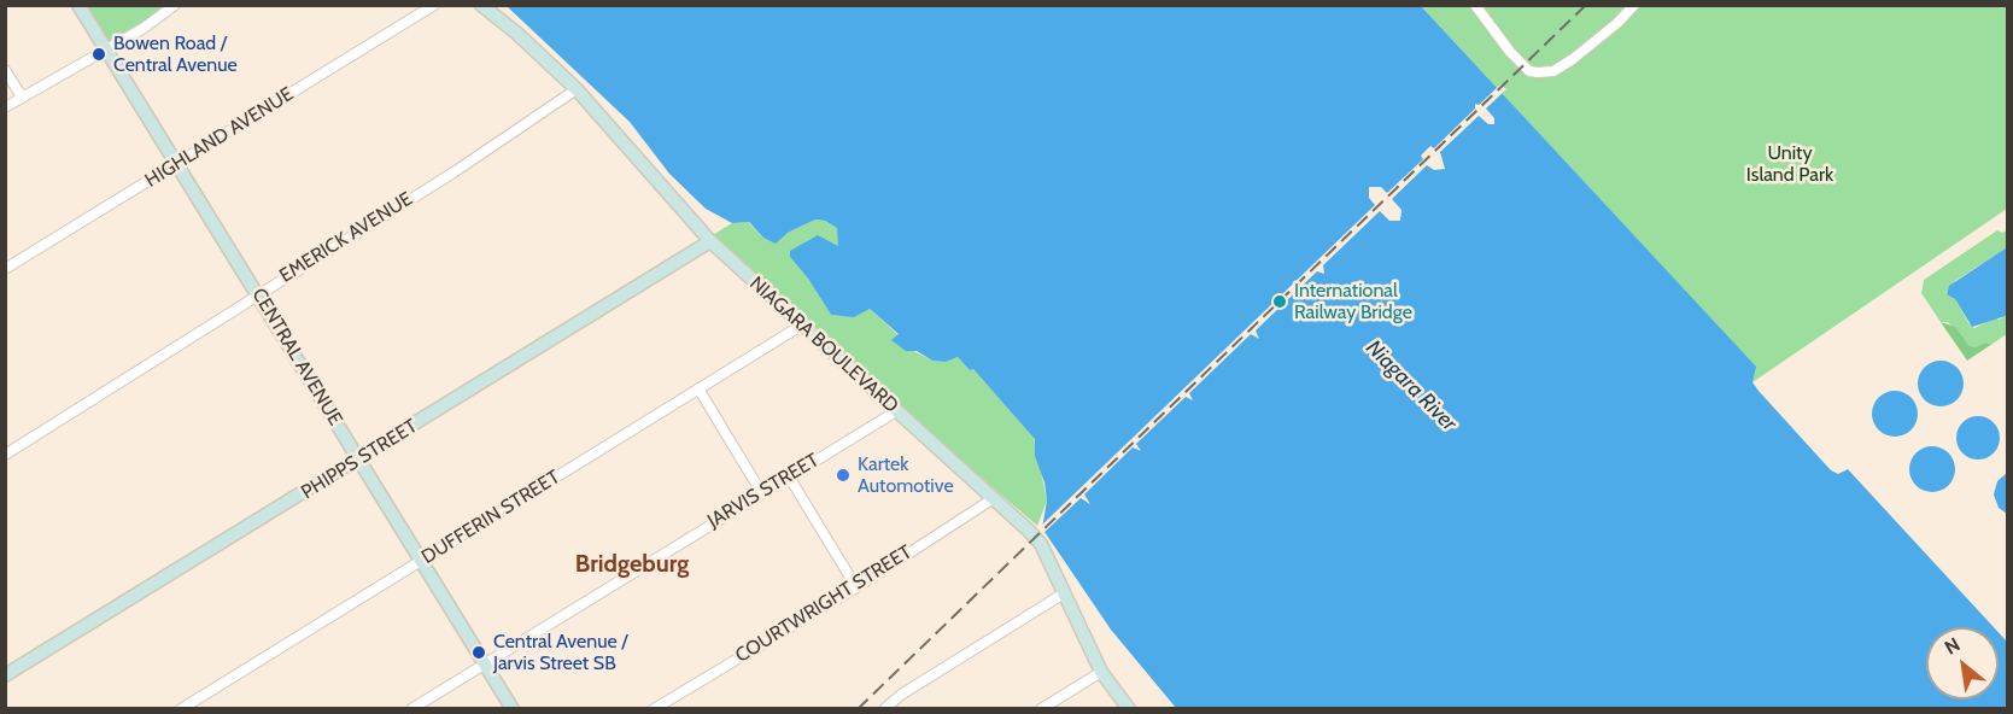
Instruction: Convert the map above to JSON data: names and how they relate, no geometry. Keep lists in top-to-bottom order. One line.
{"streets":{"main road":["NIAGARA BOULEVARD","CENTRAL AVENUE","PHIPPS STREET"],"street":["HIGHLAND AVENUE","EMERICK AVENUE","JARVIS STREET","DUFFERIN STREET","COURTWRIGHT STREET"]},"crossings":[["HIGHLAND AVENUE","CENTRAL AVENUE"],["EMERICK AVENUE","NIAGARA BOULEVARD"],["EMERICK AVENUE","CENTRAL AVENUE"],["NIAGARA BOULEVARD","PHIPPS STREET"],["NIAGARA BOULEVARD","JARVIS STREET"],["NIAGARA BOULEVARD","DUFFERIN STREET"],["NIAGARA BOULEVARD","COURTWRIGHT STREET"],["CENTRAL AVENUE","PHIPPS STREET"],["CENTRAL AVENUE","JARVIS STREET"],["CENTRAL AVENUE","DUFFERIN STREET"]],"districts":["Bridgeburg"],"water":["Niagara River"],"parks":["Unity Island Park"],"places":["Bowen Road / Central Avenue","International Railway Bridge","Kartek Automotive","Central Avenue / Jarvis Street SB"],"north":"top left"}
